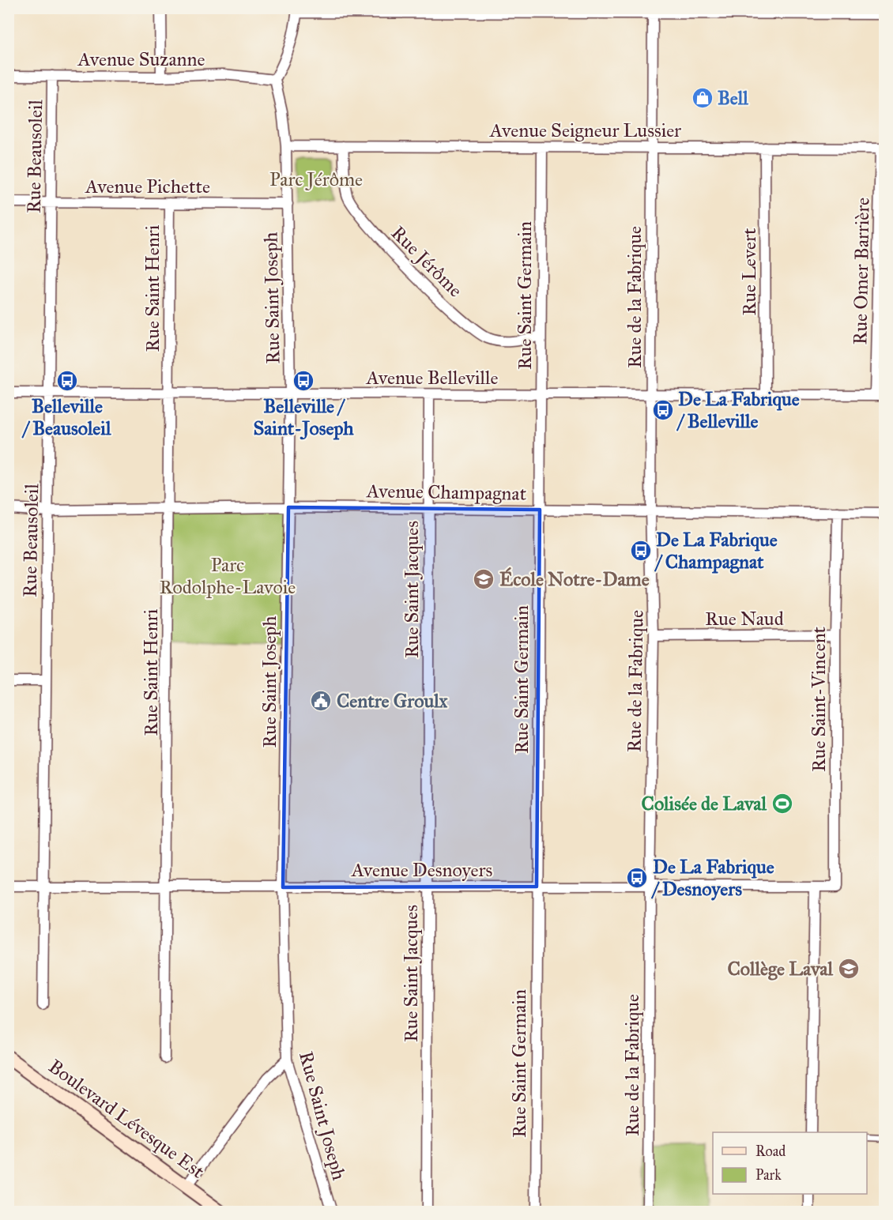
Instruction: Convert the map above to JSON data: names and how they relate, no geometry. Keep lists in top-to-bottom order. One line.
{"streets":{"street":["Avenue Suzanne","Avenue Seigneur Lussier","Rue Beausoleil","Avenue Pichette","Rue Jérôme","Rue Omer Barrière","Rue Levert","Rue Saint Henri","Rue Saint Germain","Rue de la Fabrique","Rue Saint Joseph","Avenue Belleville","Avenue Champagnat","Rue Saint Jacques","Rue Naud","Rue Saint-Vincent","Avenue Desnoyers","Boulevard Lévesque Est"]},"crossings":[["Avenue Suzanne","Rue Beausoleil"],["Avenue Suzanne","Rue Saint Joseph"],["Avenue Seigneur Lussier","Rue Jérôme"],["Avenue Seigneur Lussier","Rue Omer Barrière"],["Avenue Seigneur Lussier","Rue Levert"],["Avenue Seigneur Lussier","Rue Saint Germain"],["Avenue Seigneur Lussier","Rue de la Fabrique"],["Avenue Seigneur Lussier","Rue Saint Joseph"],["Rue Beausoleil","Avenue Pichette"],["Rue Beausoleil","Avenue Belleville"],["Rue Beausoleil","Avenue Champagnat"],["Rue Beausoleil","Avenue Desnoyers"],["Avenue Pichette","Rue Saint Henri"],["Avenue Pichette","Rue Saint Joseph"],["Rue Jérôme","Rue Saint Germain"],["Rue Omer Barrière","Avenue Belleville"],["Rue Levert","Avenue Belleville"],["Rue Saint Henri","Avenue Belleville"],["Rue Saint Henri","Avenue Champagnat"],["Rue Saint Henri","Avenue Desnoyers"],["Rue Saint Germain","Avenue Belleville"],["Rue Saint Germain","Avenue Champagnat"],["Rue Saint Germain","Avenue Desnoyers"],["Rue de la Fabrique","Avenue Belleville"],["Rue de la Fabrique","Avenue Champagnat"],["Rue de la Fabrique","Rue Naud"],["Rue de la Fabrique","Avenue Desnoyers"],["Rue Saint Joseph","Avenue Belleville"],["Rue Saint Joseph","Avenue Champagnat"],["Rue Saint Joseph","Avenue Desnoyers"],["Avenue Belleville","Rue Saint Jacques"],["Avenue Champagnat","Rue Saint Jacques"],["Avenue Champagnat","Rue Saint-Vincent"],["Rue Saint Jacques","Avenue Desnoyers"],["Rue Naud","Rue Saint-Vincent"],["Rue Saint-Vincent","Avenue Desnoyers"]],"parks":["Parc Jérôme","Parc Rodolphe-Lavoie"],"places":{"shop":["Bell"],"bus stop":["Belleville / Beausoleil","Belleville / Saint-Joseph","De La Fabrique / Belleville","De La Fabrique / Champagnat","De La Fabrique / Desnoyers"],"school or university":["École Notre-Dame","Collège Laval"],"public building":["Centre Groulx"],"sports":["Colisée de Laval"]},"legend":["Road","Park"]}
